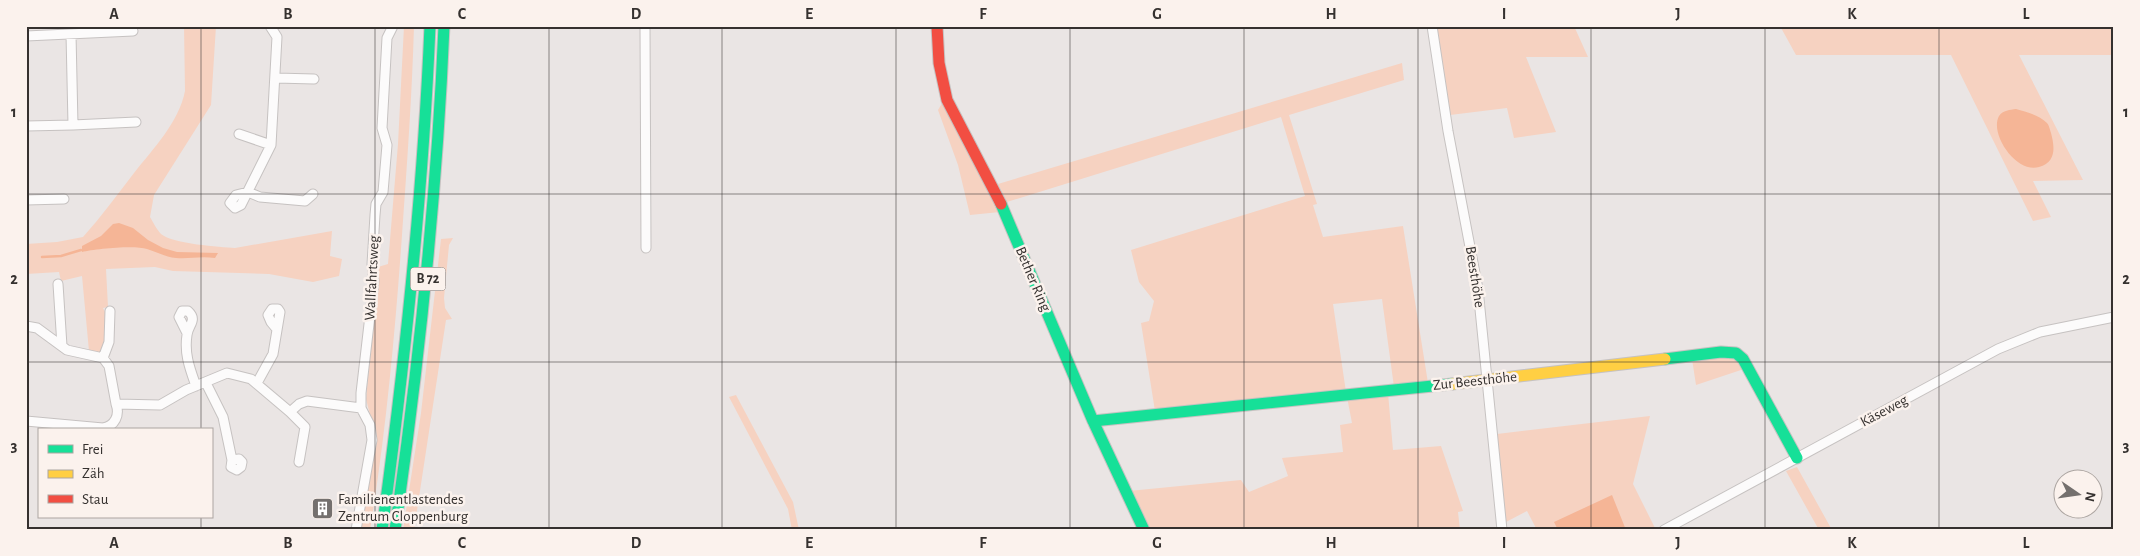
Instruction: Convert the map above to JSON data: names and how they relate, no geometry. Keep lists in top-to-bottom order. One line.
{"streets":{"main road":["B 72","Bether Ring","Zur Beesthöhe"],"street":["Beesthöhe","Wallfahrtsweg","Käseweg"]},"crossings":[["Beesthöhe","Zur Beesthöhe"],["Bether Ring","Zur Beesthöhe"],["Zur Beesthöhe","Käseweg"]],"places":{"building":["Familienentlastendes Zentrum Cloppenburg"]},"legend":["Frei","Zäh","Stau"],"north":"right","grid":{"columns":["A","B","C","D","E","F","G","H","I","J","K","L"],"rows":["1","2","3"]}}
